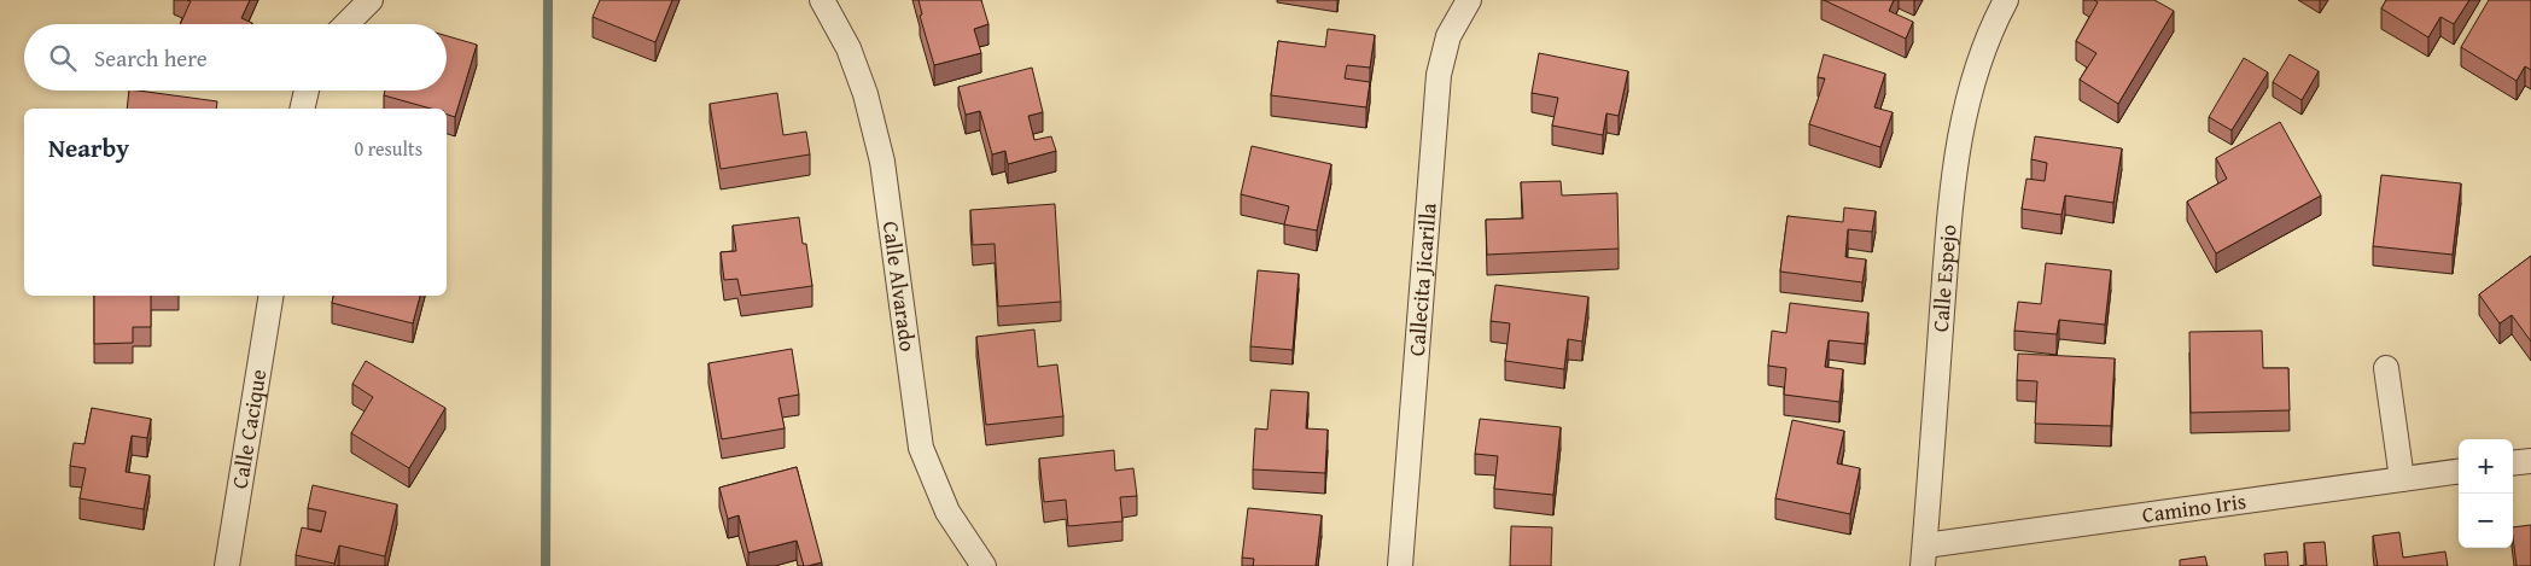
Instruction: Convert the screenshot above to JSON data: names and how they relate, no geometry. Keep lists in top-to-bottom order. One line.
{"streets":{"street":["Calle Espejo","Callecita Jicarilla","Calle Alvarado","Calle Cacique","Camino Iris"]},"crossings":[["Calle Espejo","Camino Iris"]],"page":{"search":"Search here","heading":["Nearby","0 results"],"map_buttons":["+","−"]}}
